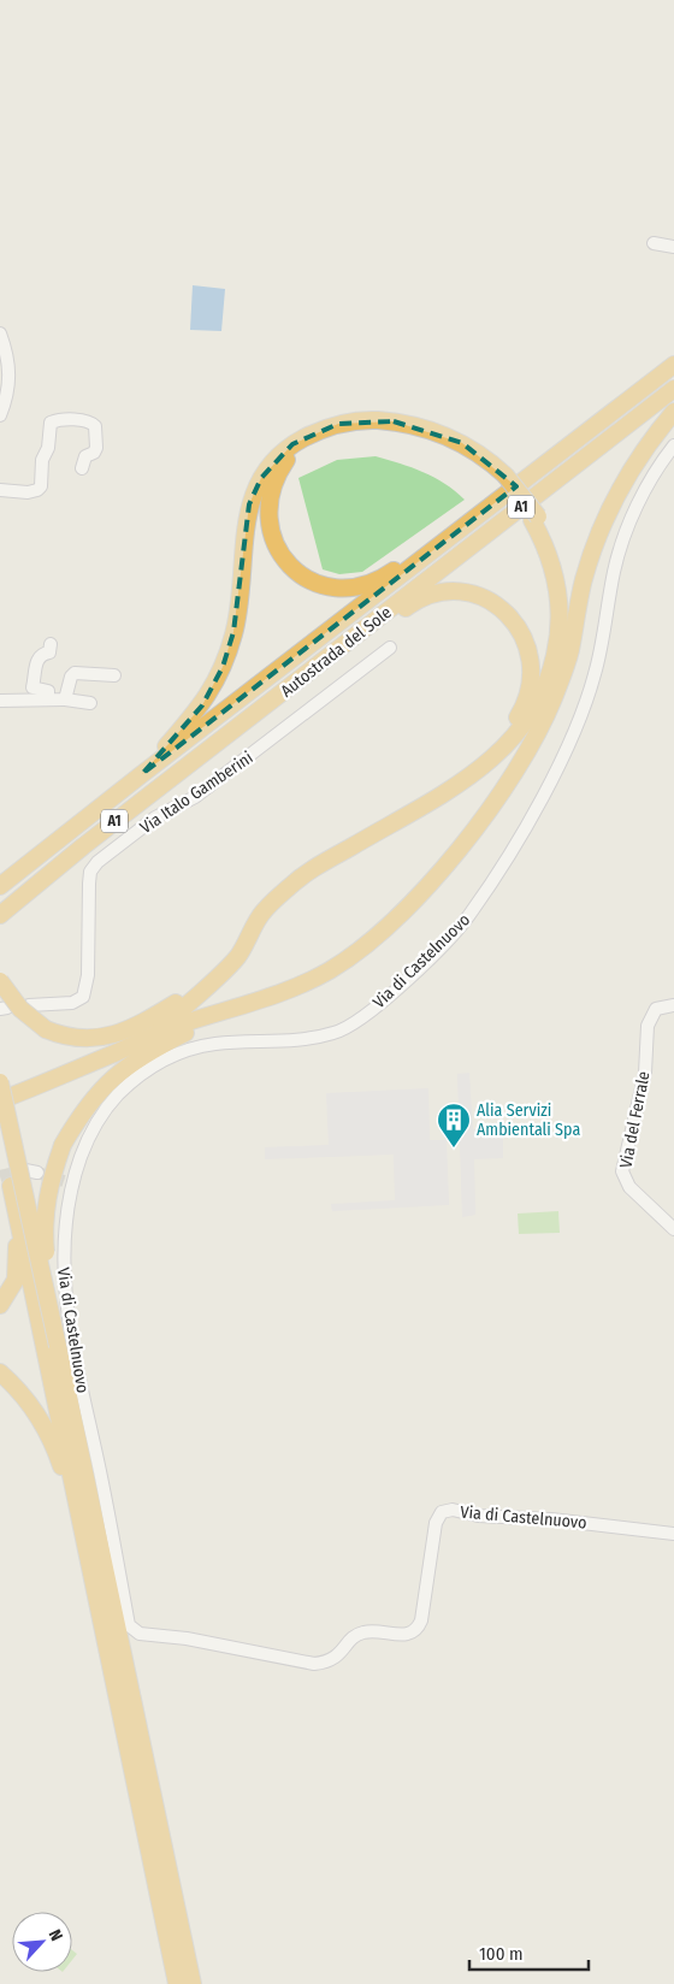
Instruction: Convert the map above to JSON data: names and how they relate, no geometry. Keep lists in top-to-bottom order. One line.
{"streets":{"highway":["A1","Autostrada del Sole"],"street":["Via Italo Gamberini","Via di Castelnuovo","Via del Ferrale"]},"places":{"building":["Alia Servizi Ambientali Spa"]},"scale_bar":"100 m","north":"top right"}
